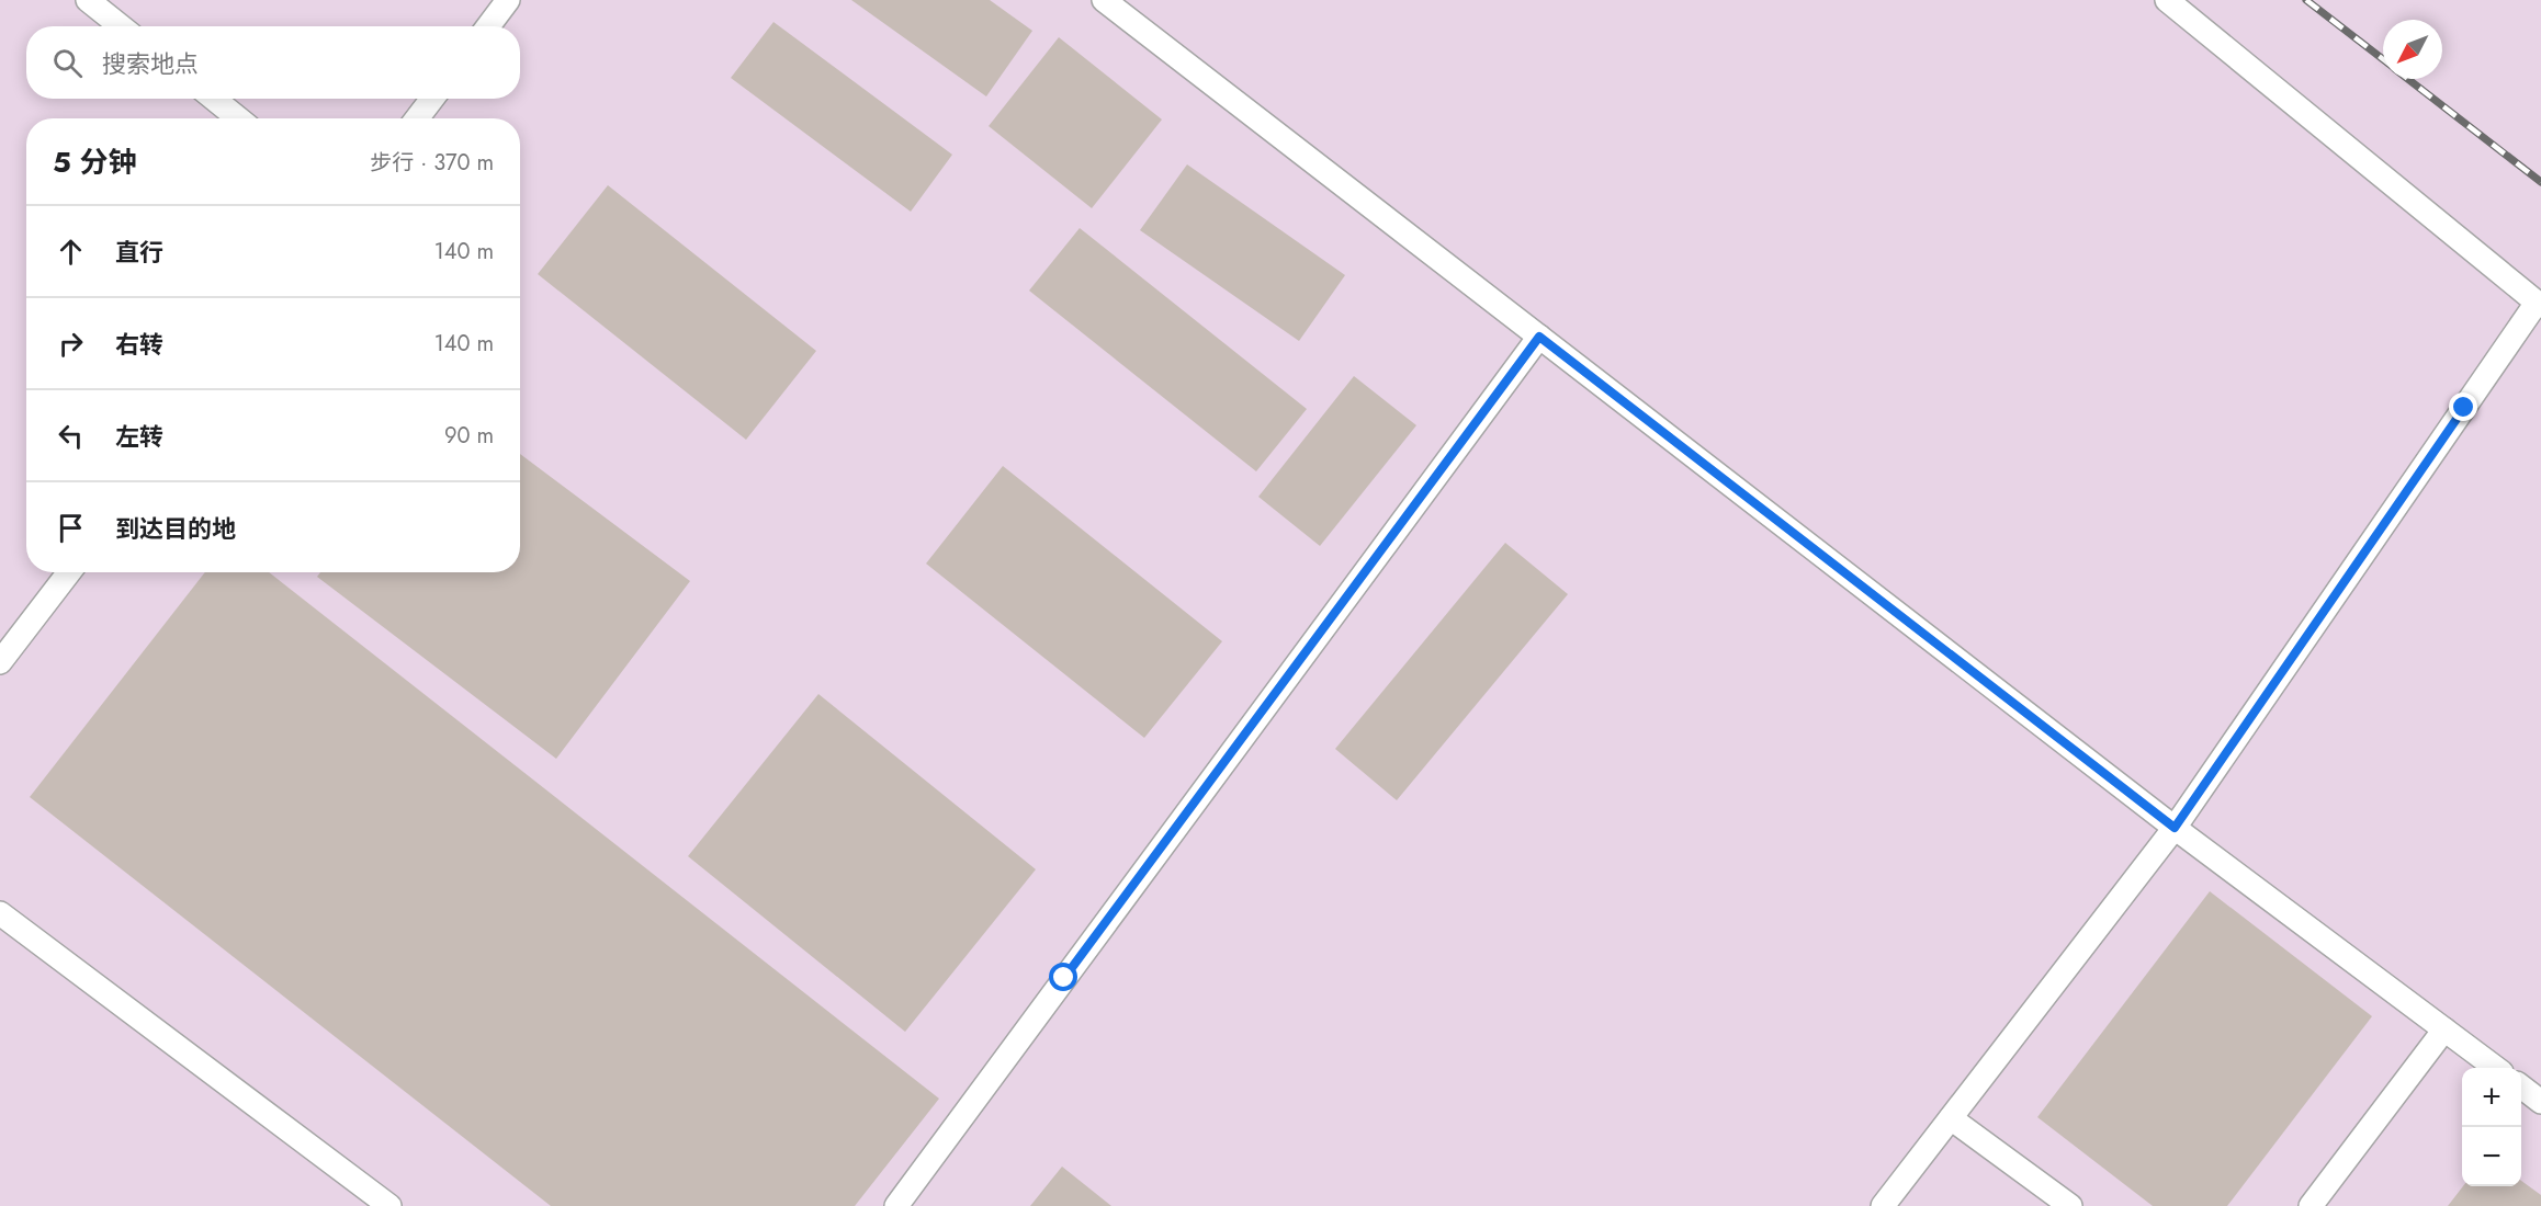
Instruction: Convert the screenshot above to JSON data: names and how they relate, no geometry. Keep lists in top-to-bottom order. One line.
{"north":"bottom left","page":{"search":"搜索地点","heading":["5 分钟","步行 · 370 m"],"list":[["直行","140 m"],["右转","140 m"],["左转","90 m"],"到达目的地"],"map_buttons":["+","−"]}}
